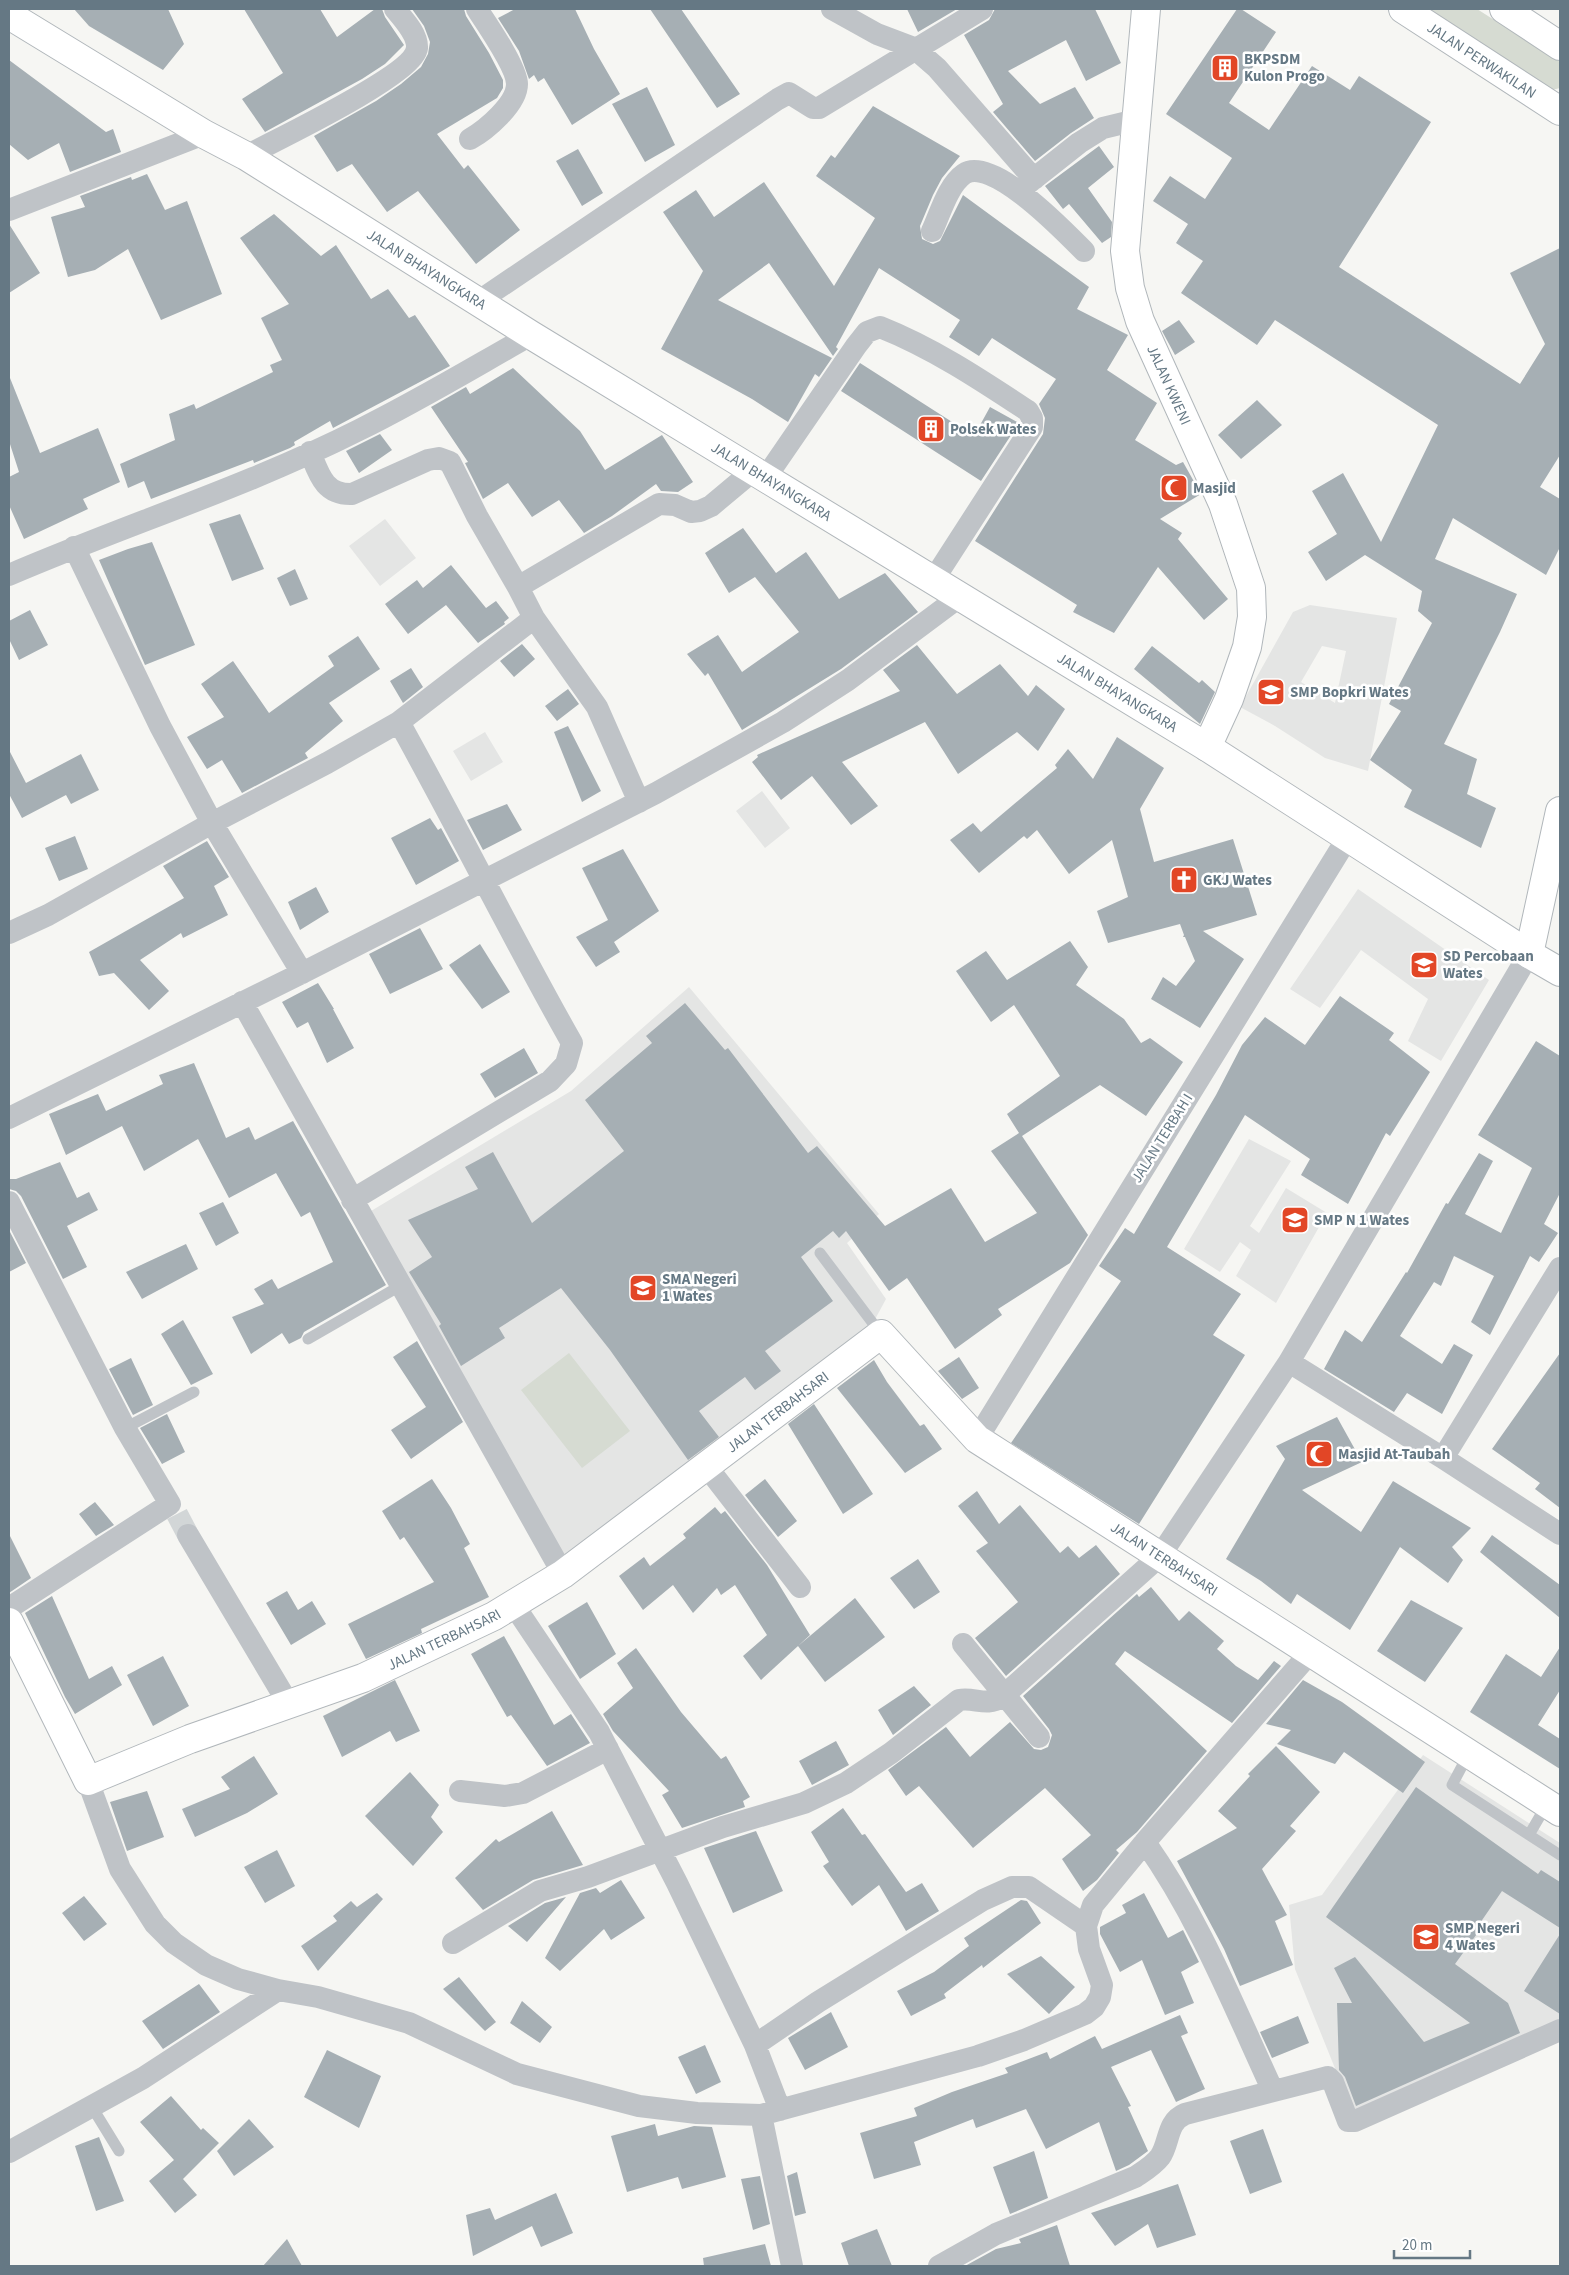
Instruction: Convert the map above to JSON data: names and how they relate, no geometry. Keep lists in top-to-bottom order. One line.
{"streets":{"street":["JALAN PERWAKILAN","JALAN BHAYANGKARA","JALAN KWENI","JALAN TERBAH I","JALAN TERBAHSARI"]},"crossings":[["JALAN BHAYANGKARA","JALAN KWENI"],["JALAN BHAYANGKARA","JALAN TERBAH I"],["JALAN TERBAH I","JALAN TERBAHSARI"]],"places":{"building":["BKPSDM Kulon Progo","Polsek Wates"],"mosque":["Masjid","Masjid At-Taubah"],"school or university":["SMP Bopkri Wates","SD Percobaan Wates","SMP N 1 Wates","SMA Negeri 1 Wates","SMP Negeri 4 Wates"],"church":["GKJ Wates"]},"scale_bar":"20 m"}
